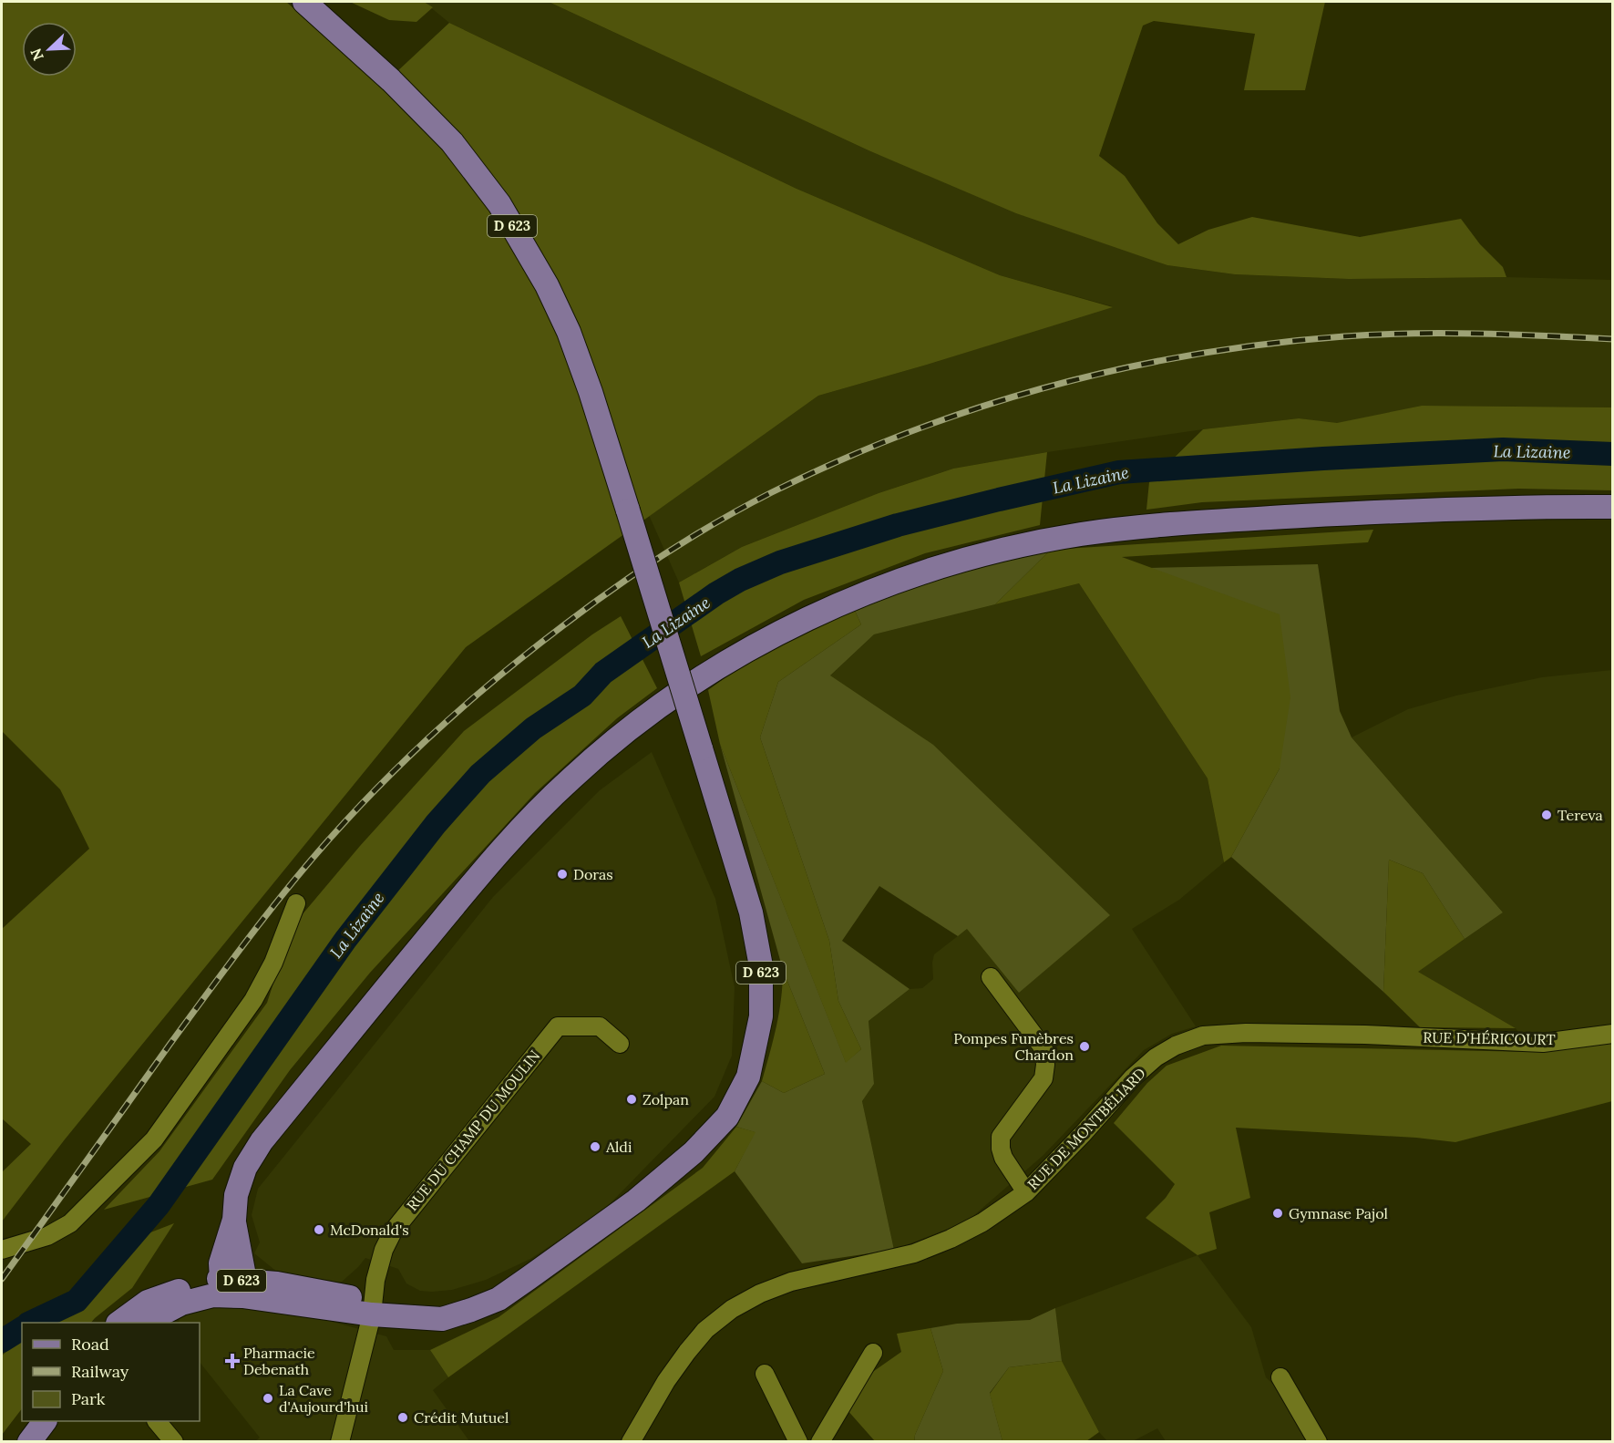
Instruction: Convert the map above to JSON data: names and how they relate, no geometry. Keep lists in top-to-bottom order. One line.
{"streets":{"main road":["D 623"],"street":["RUE D'HÉRICOURT","RUE DE MONTBÉLIARD","RUE DU CHAMP DU MOULIN"]},"crossings":[["D 623","RUE DU CHAMP DU MOULIN"],["RUE D'HÉRICOURT","RUE DE MONTBÉLIARD"]],"water":["La Lizaine"],"places":{"other":["Tereva","Doras","Pompes Funèbres Chardon","Zolpan","Aldi","Gymnase Pajol","McDonald's","La Cave d'Aujourd'hui","Crédit Mutuel"],"health":["Pharmacie Debenath"]},"legend":["Road","Railway","Park"],"north":"bottom left"}
